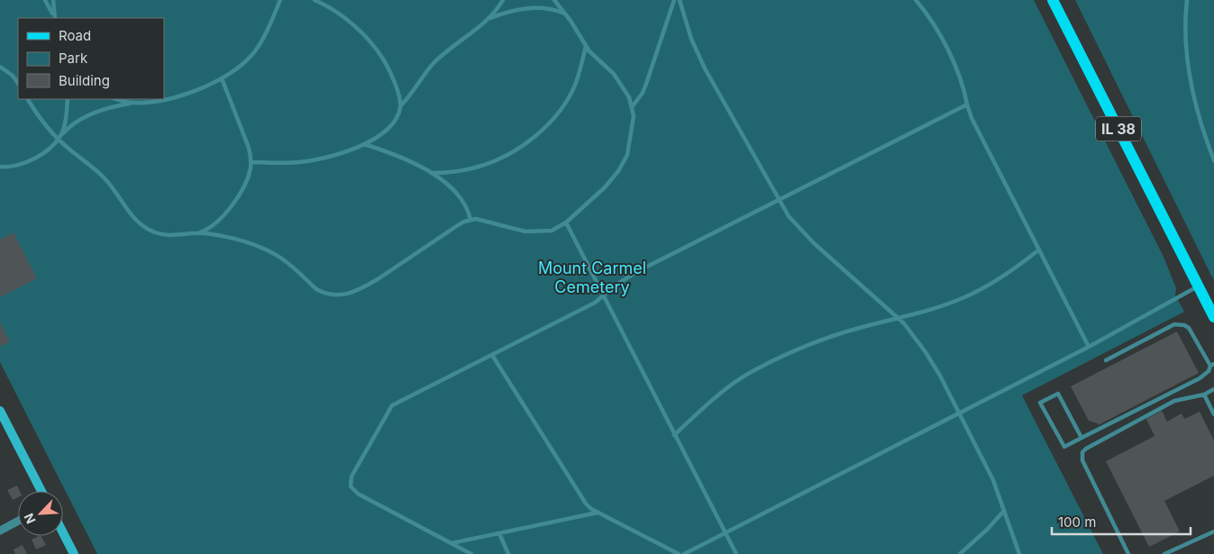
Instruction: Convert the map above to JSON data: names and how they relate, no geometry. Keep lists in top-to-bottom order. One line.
{"streets":{"main road":["IL 38"]},"parks":["Mount Carmel Cemetery"],"legend":["Road","Park","Building"],"scale_bar":"100 m","north":"bottom left"}
